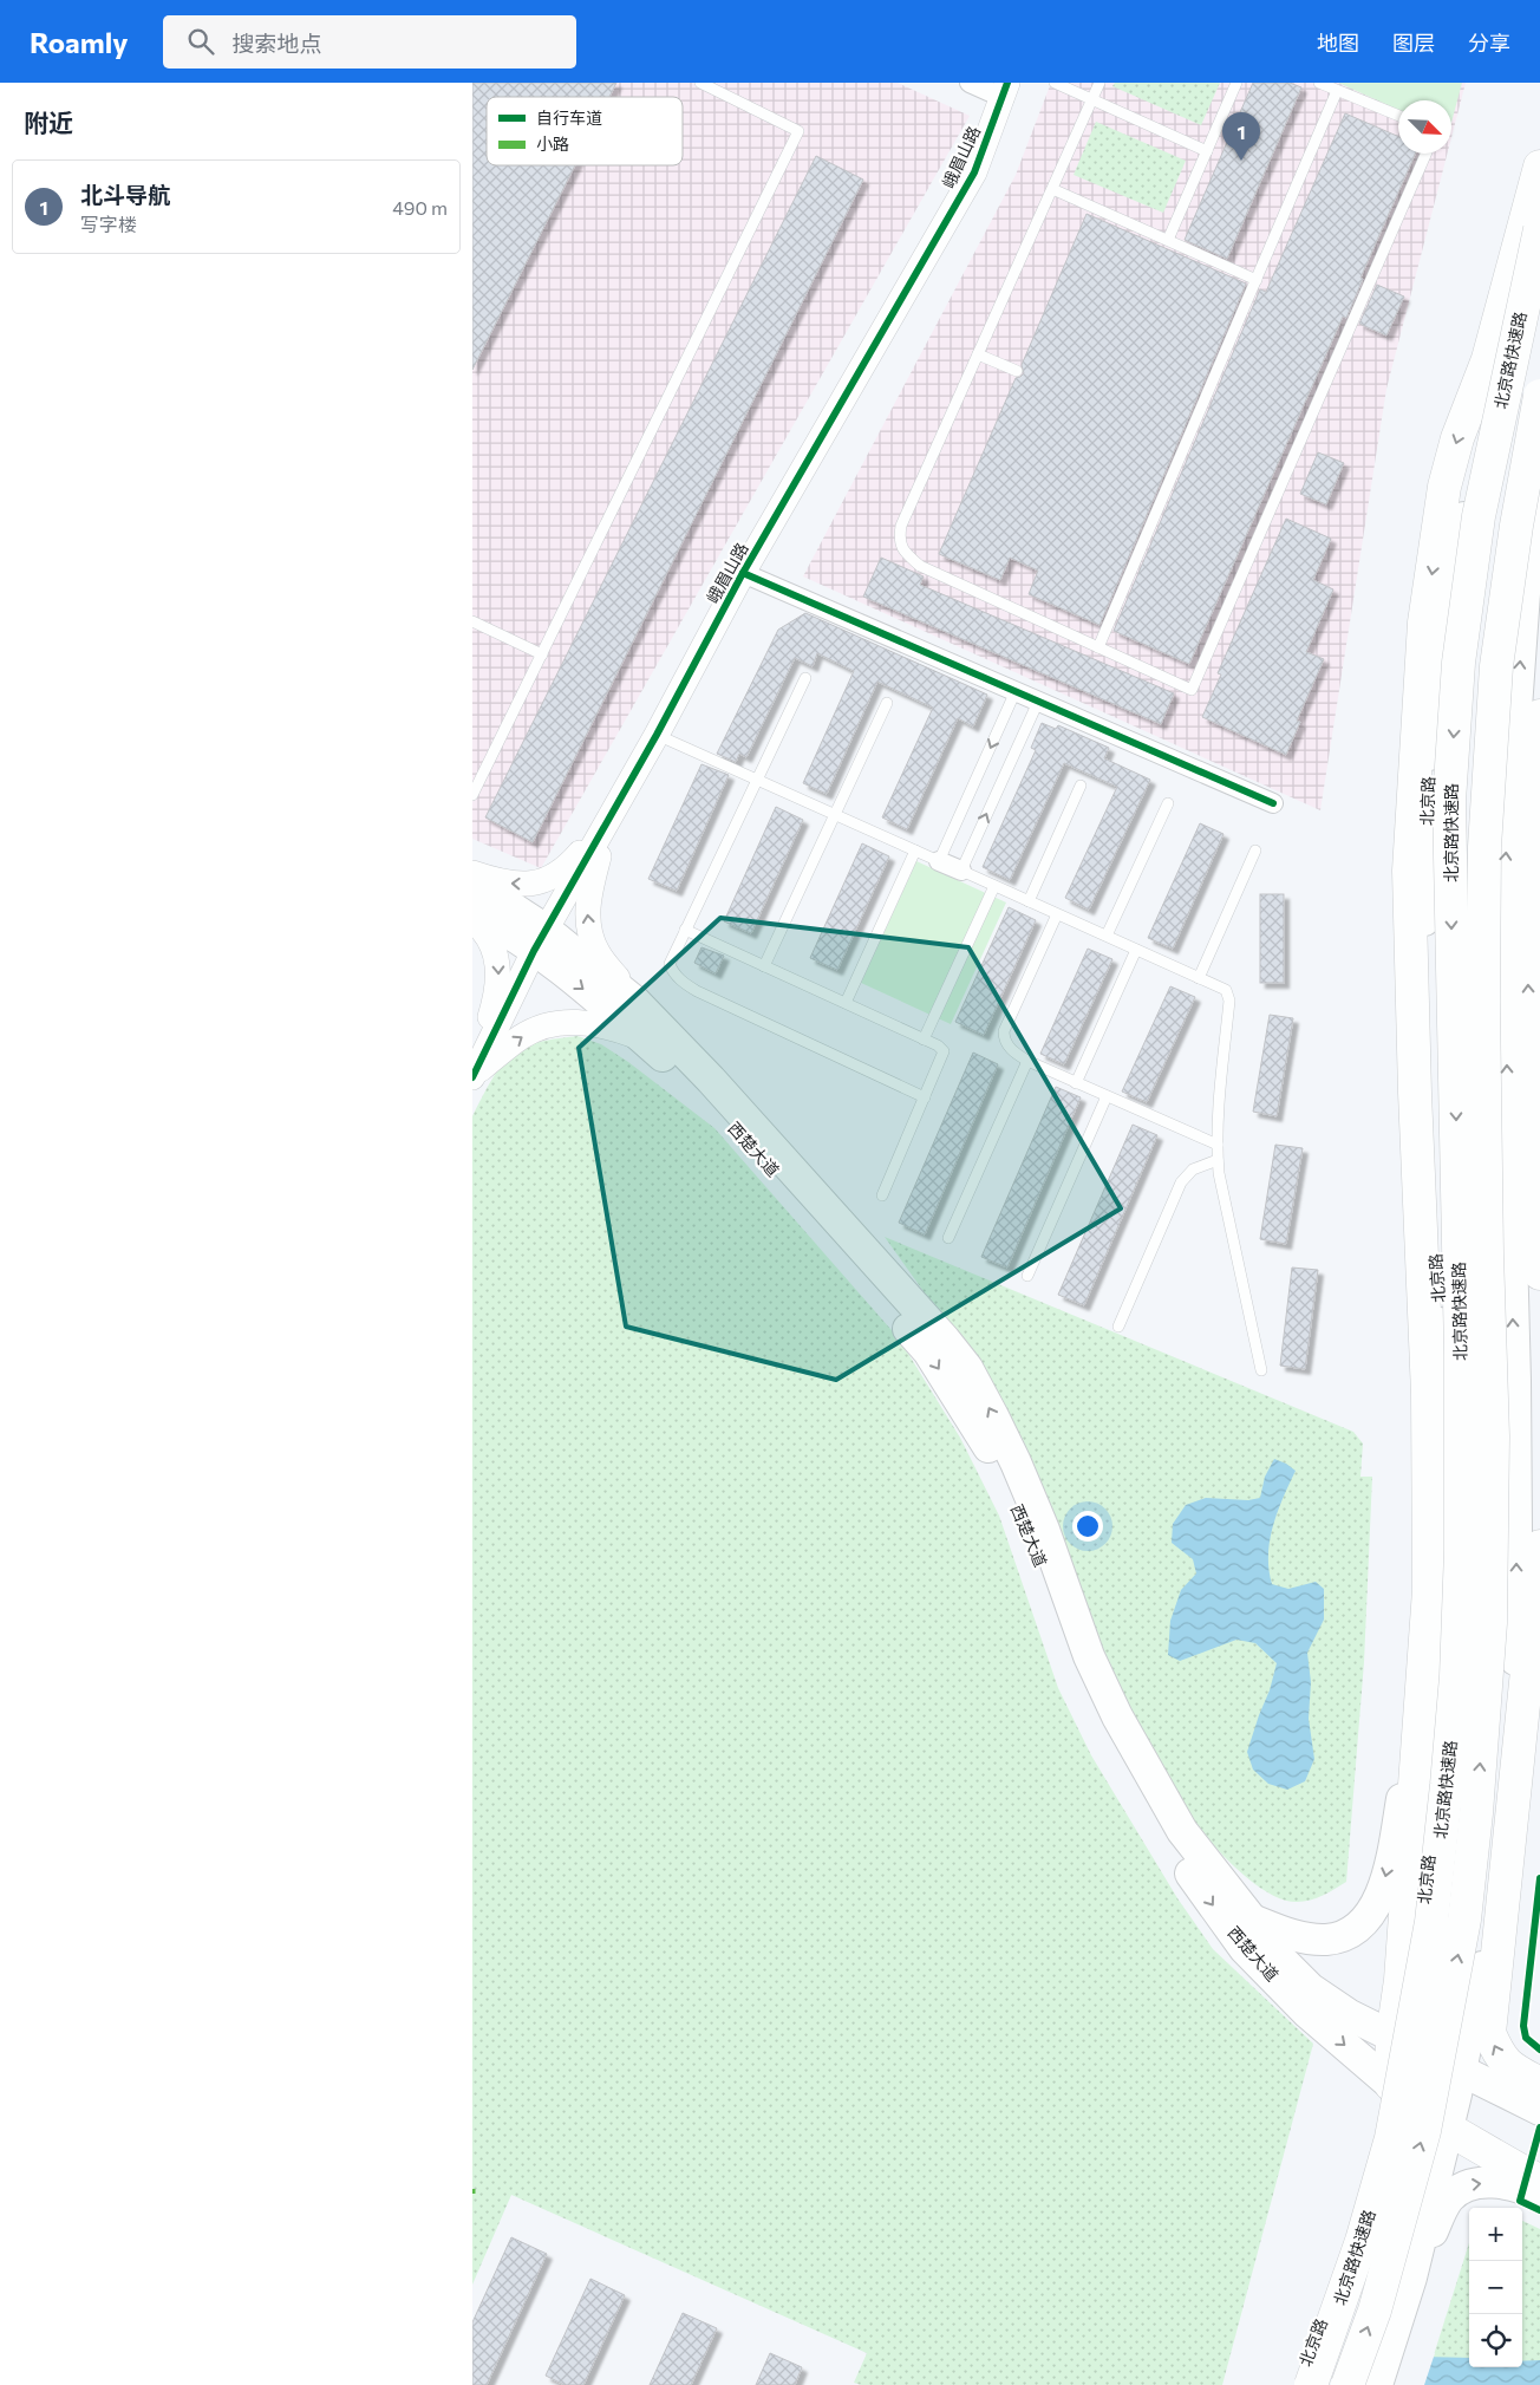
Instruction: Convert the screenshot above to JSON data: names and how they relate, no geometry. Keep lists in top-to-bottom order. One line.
{"streets":{"highway":["北京路快速路","西楚大道"],"main road":["北京路"],"street":["峨眉山路"]},"crossings":[["峨眉山路","西楚大道"],["北京路快速路","北京路"],["北京路","西楚大道"]],"legend":["自行车道","小路"],"north":"bottom right","page":{"header":"Roamly","search":"搜索地点","nav":["地图","图层","分享"],"heading":"附近","pins":"1","list":[{"mark":"1","name":"北斗导航","note":"写字楼","value":"490 m"}],"map_buttons":["+","−"]}}
